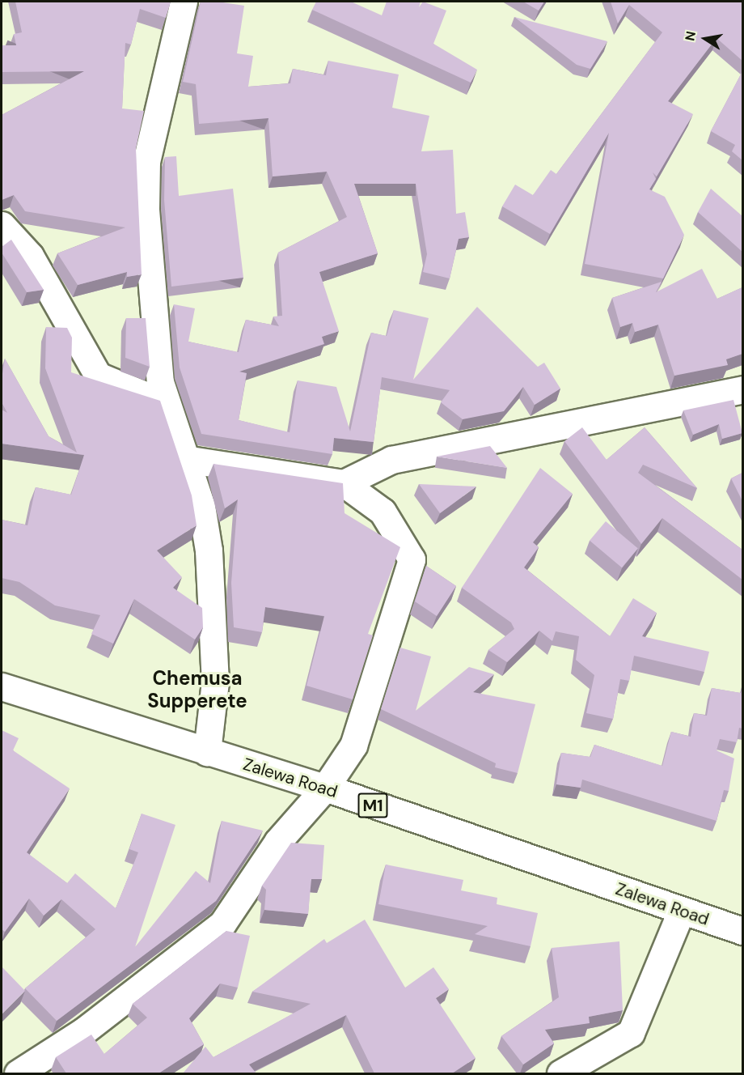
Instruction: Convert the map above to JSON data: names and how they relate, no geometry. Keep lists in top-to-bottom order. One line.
{"streets":{"main road":["Zalewa Road","M1"]},"districts":["Chemusa Supperete"],"north":"left"}
